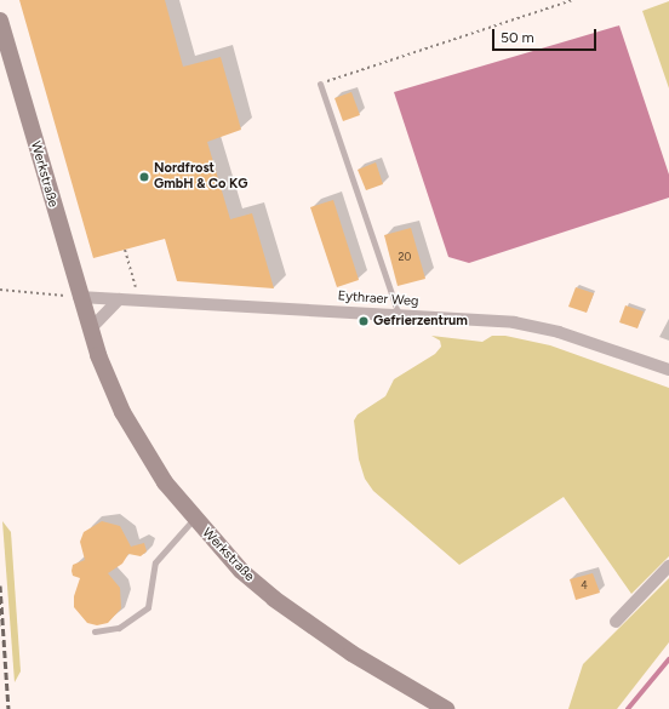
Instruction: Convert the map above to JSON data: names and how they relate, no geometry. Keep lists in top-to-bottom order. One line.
{"streets":{"main road":["Werkstraße"],"street":["Eythraer Weg"]},"crossings":[["Werkstraße","Eythraer Weg"]],"places":["Nordfrost GmbH & Co KG","Gefrierzentrum"],"house_numbers":["20","4"],"scale_bar":"50 m"}
